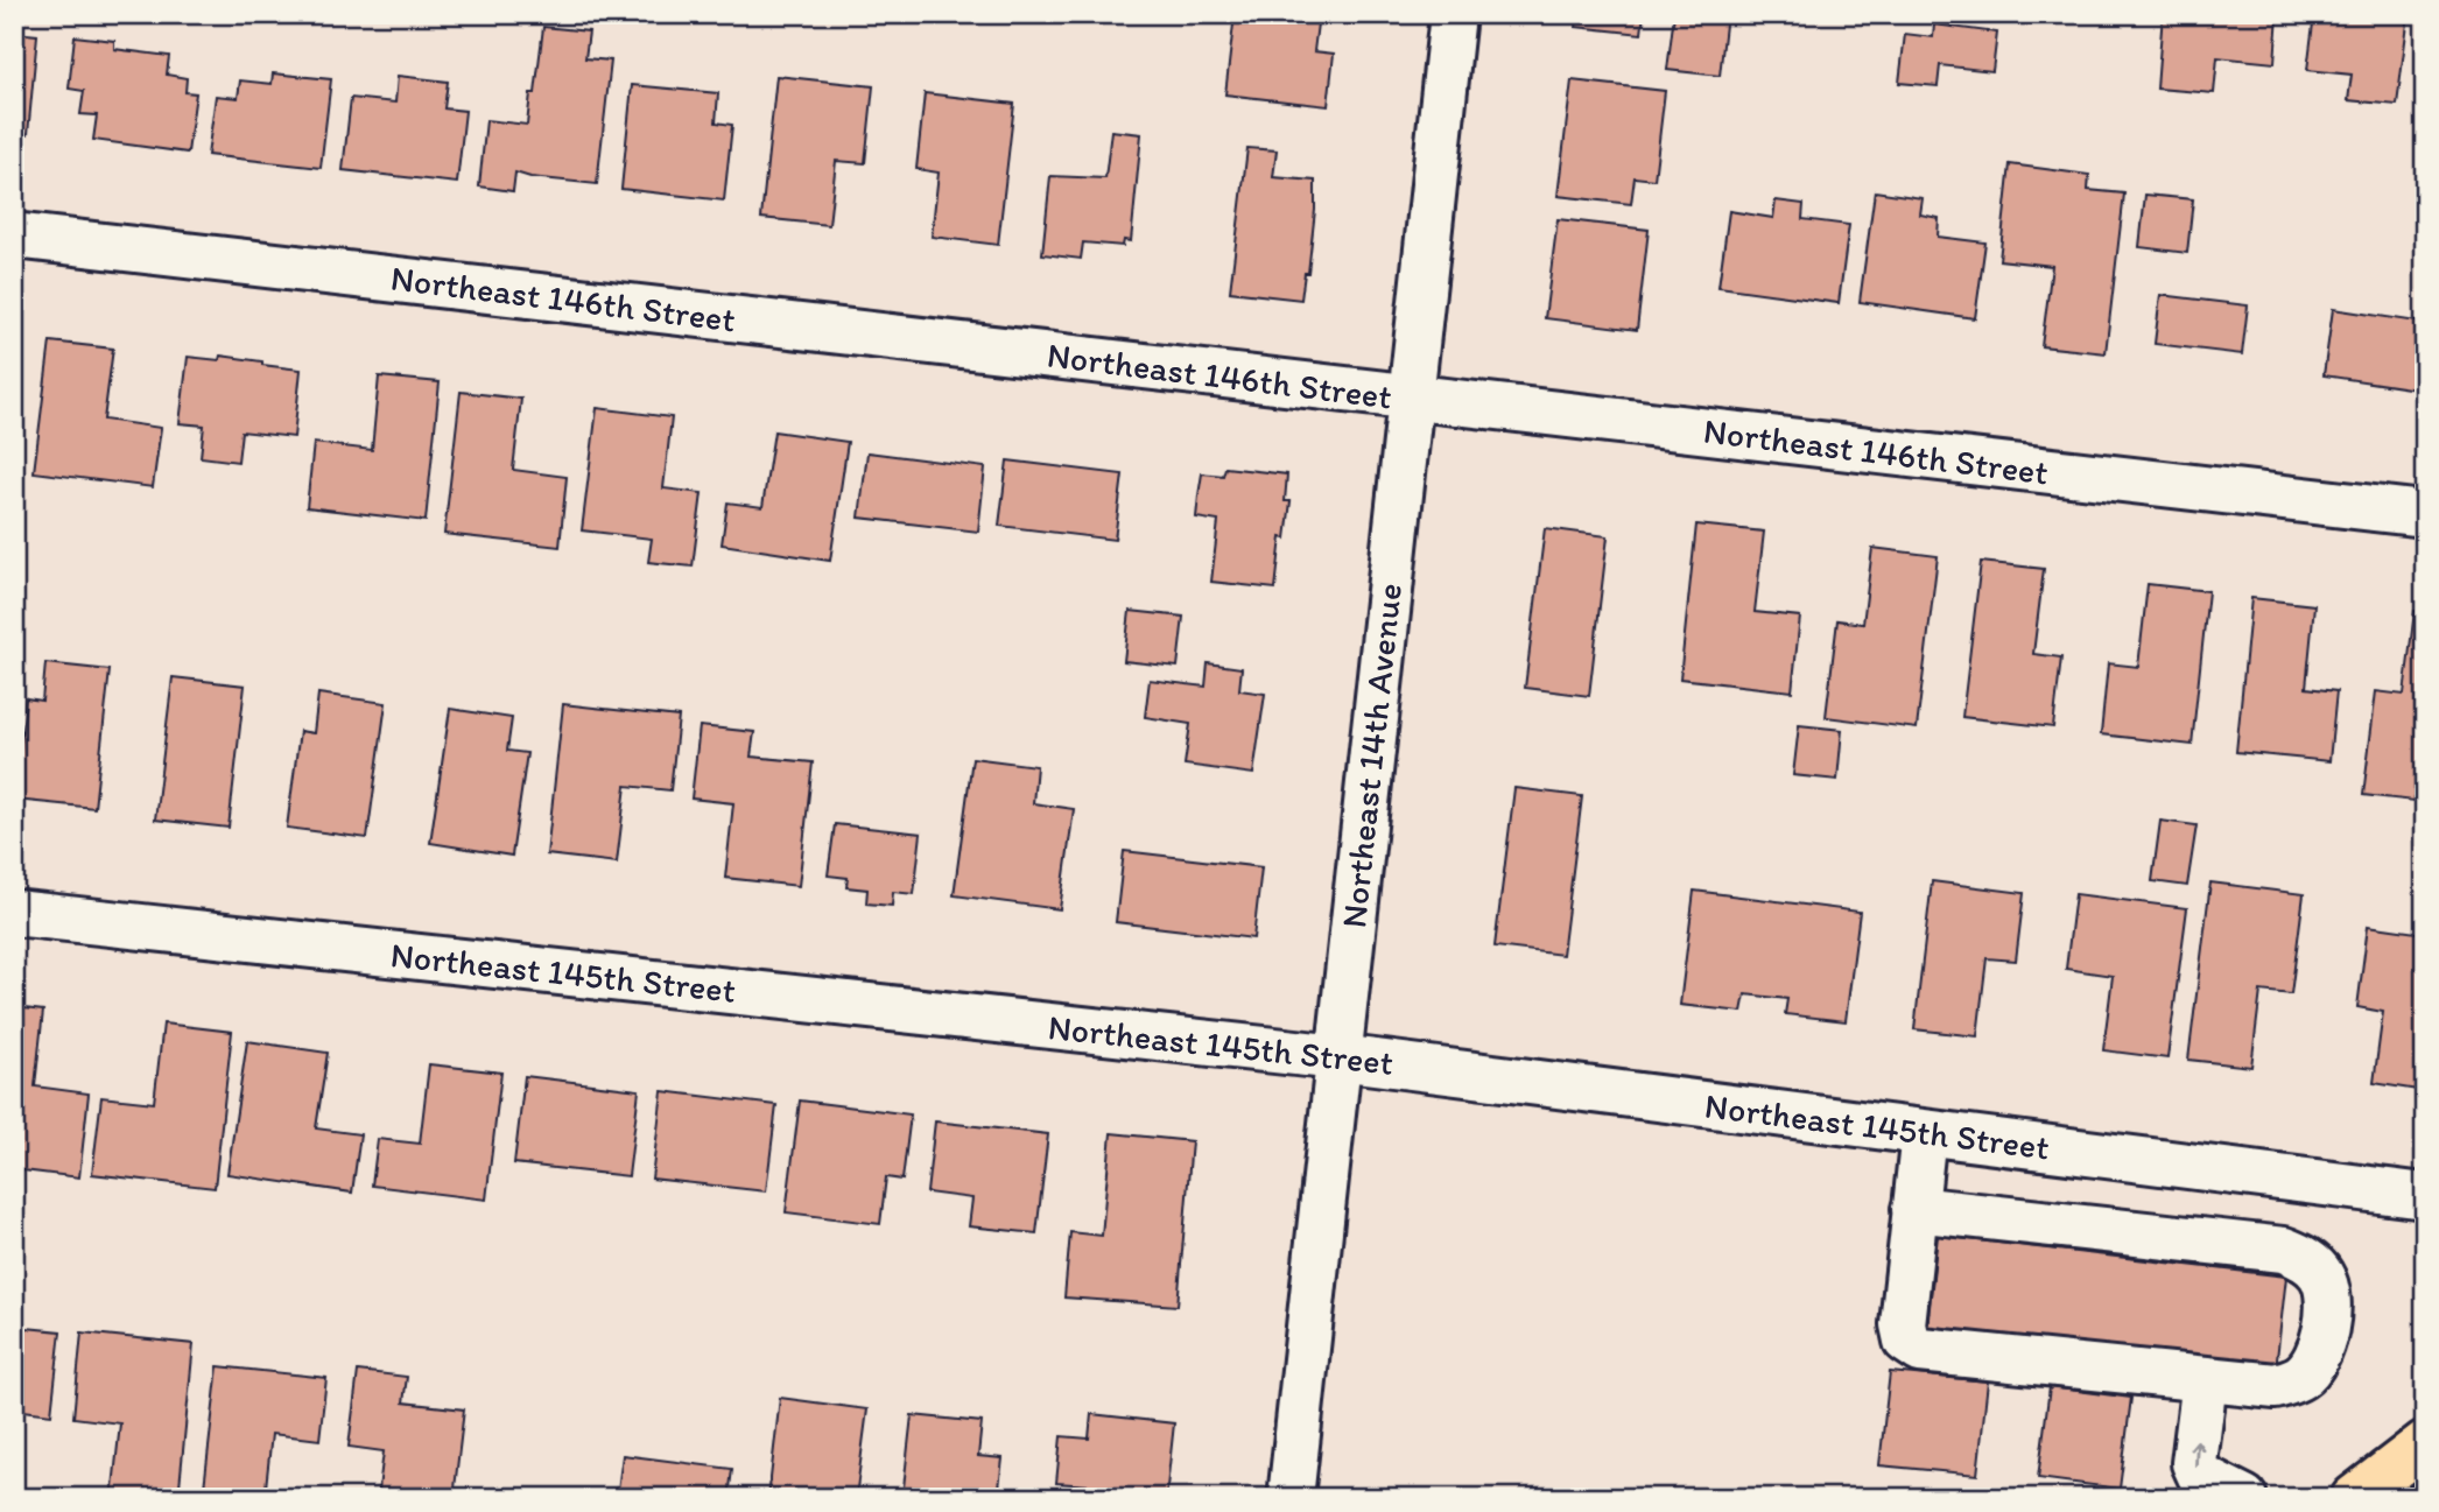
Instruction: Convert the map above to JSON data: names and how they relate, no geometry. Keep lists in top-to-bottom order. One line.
{"streets":{"street":["Northeast 146th Street","Northeast 14th Avenue","Northeast 145th Street"]},"crossings":[["Northeast 146th Street","Northeast 14th Avenue"],["Northeast 14th Avenue","Northeast 145th Street"]]}
